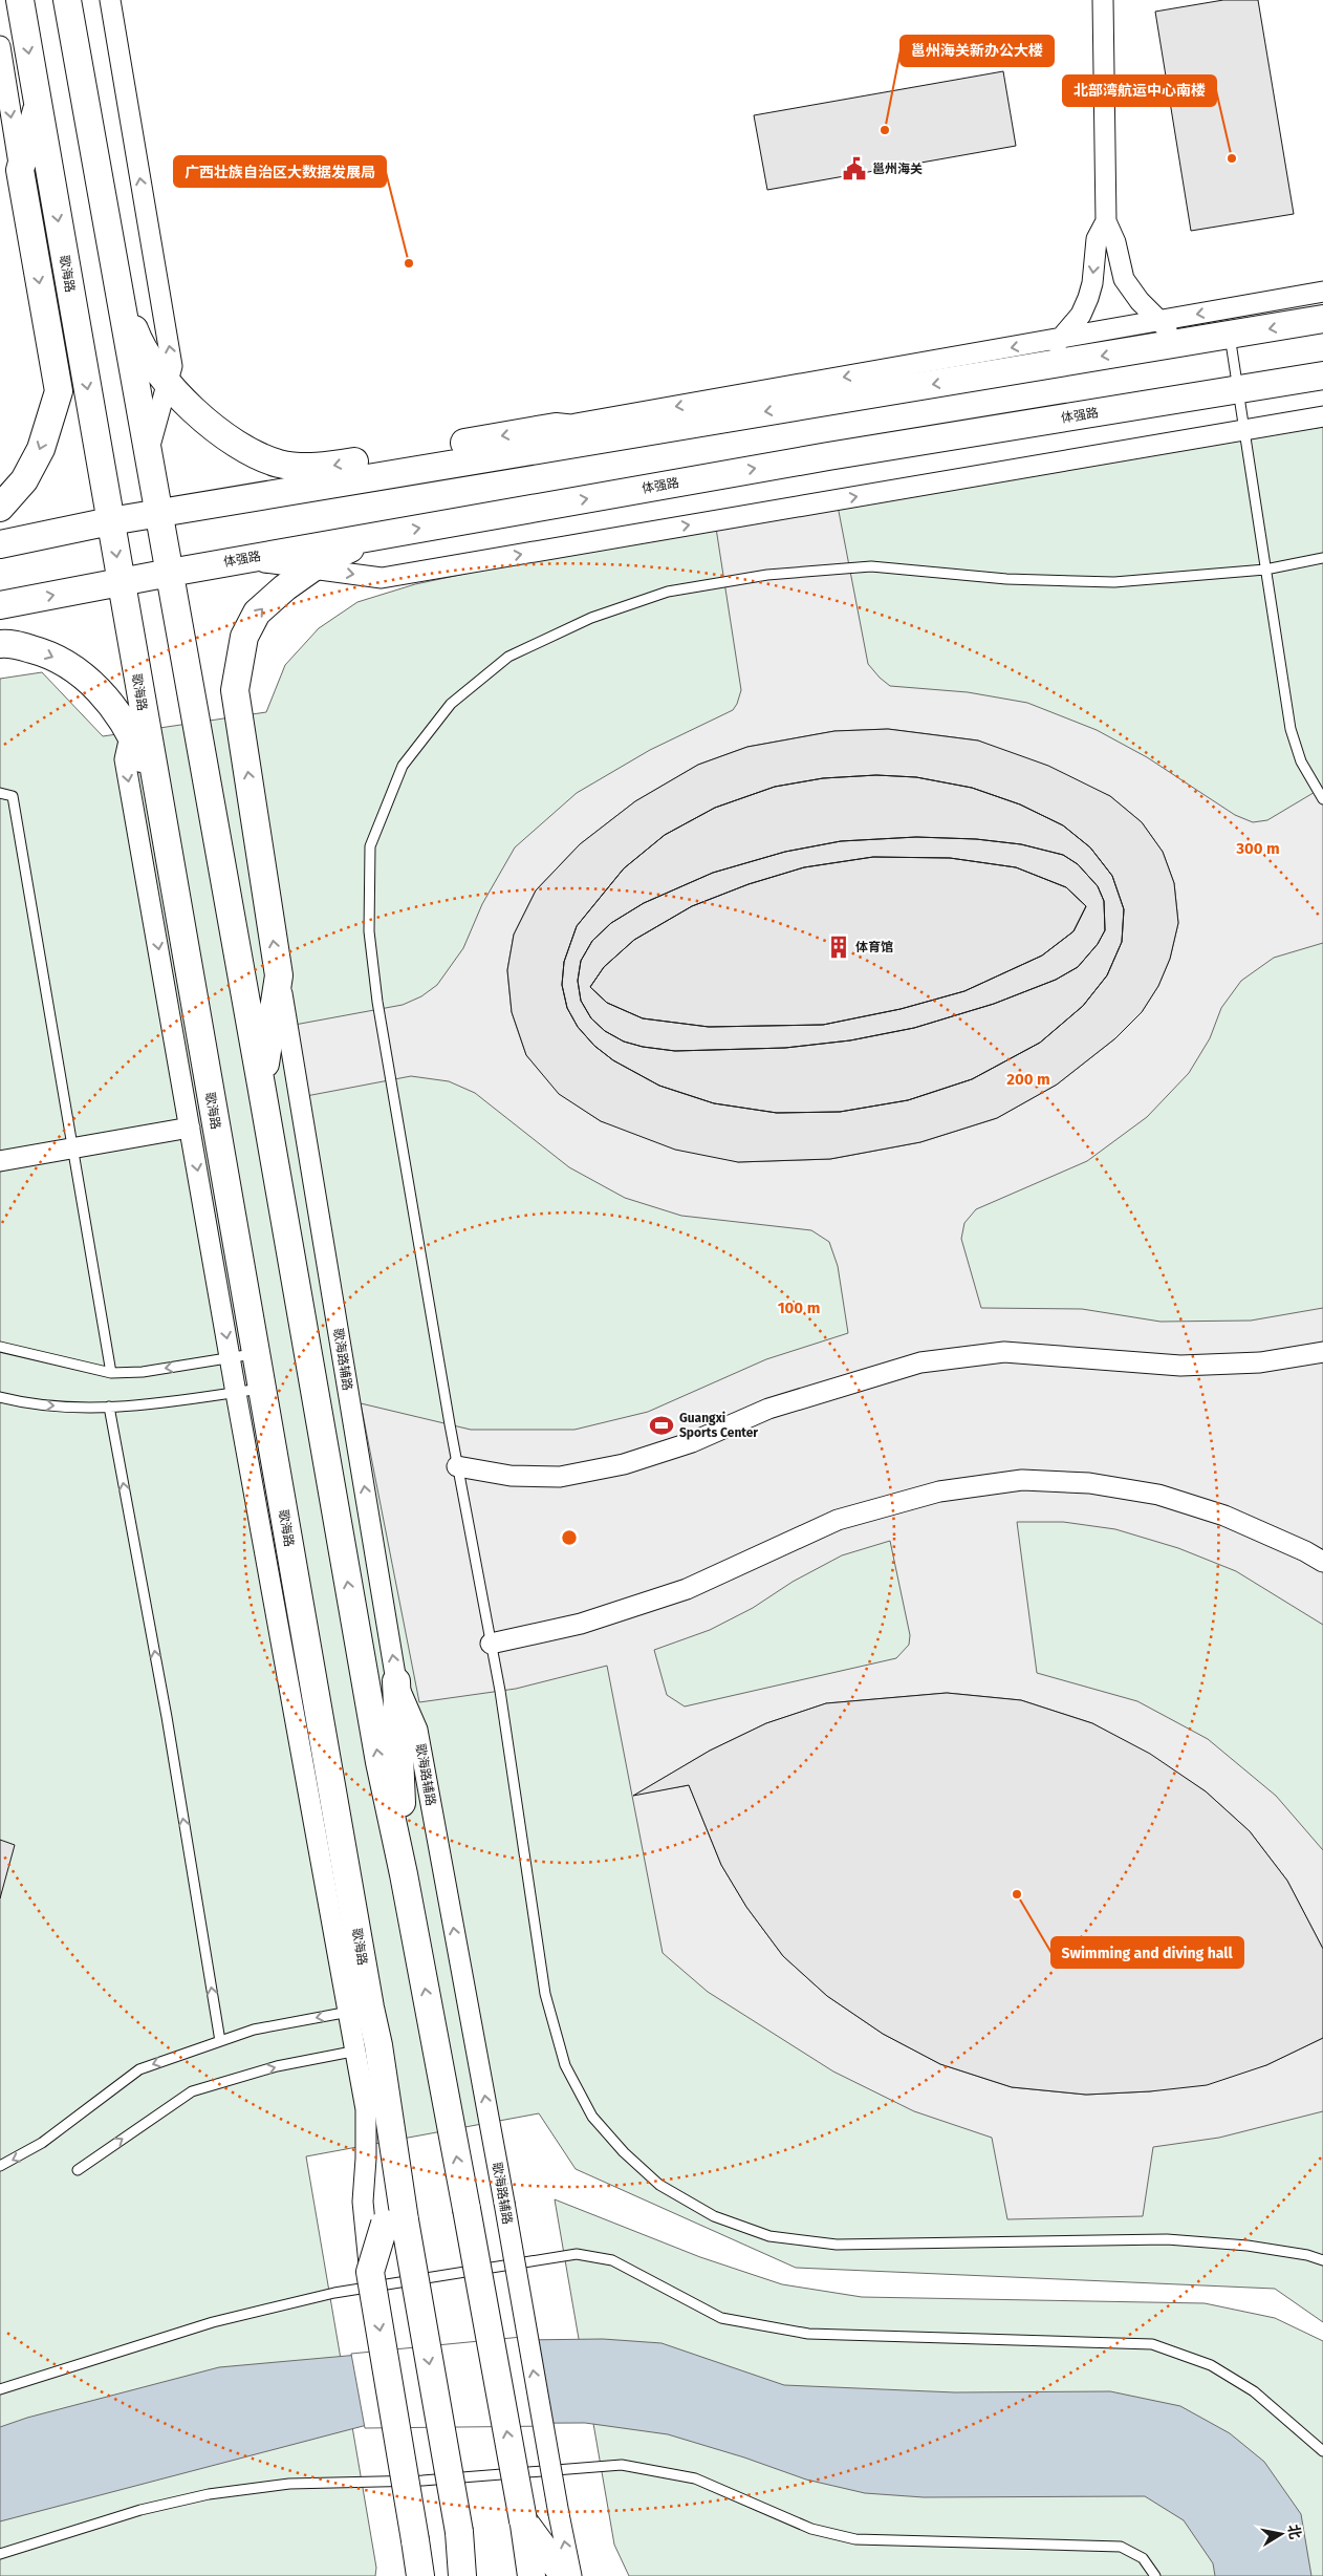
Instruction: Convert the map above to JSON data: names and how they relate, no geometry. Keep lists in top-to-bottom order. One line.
{"streets":{"main road":["歌海路","体强路"],"street":["歌海路辅路"]},"crossings":[["歌海路","体强路"]],"places":{"other":["邕州海关新办公大楼","北部湾航运中心南楼","广西壮族自治区大数据发展局","Swimming and diving hall"],"public building":["邕州海关"],"building":["体育馆"],"sports":["Guangxi Sports Center"]},"north":"right","rings":["300 m","200 m","100 m"]}
